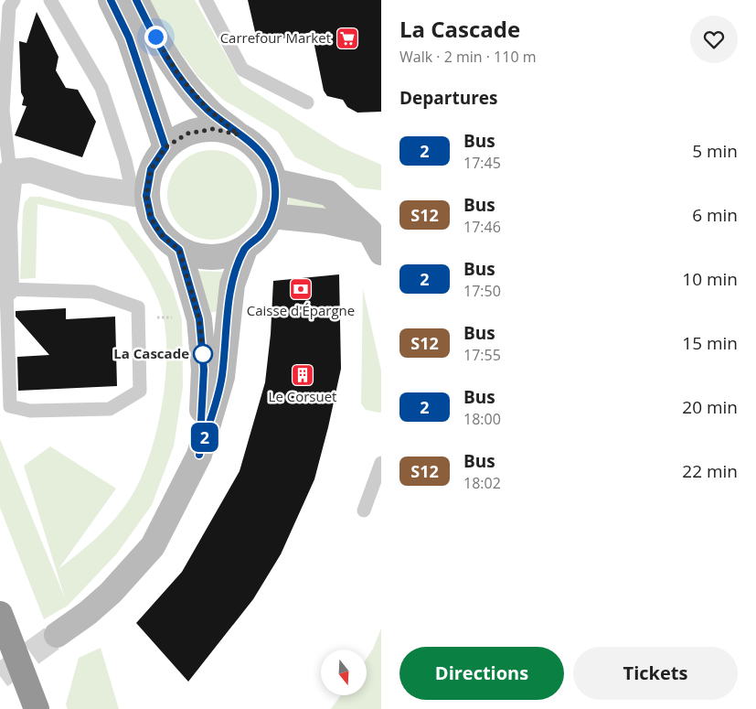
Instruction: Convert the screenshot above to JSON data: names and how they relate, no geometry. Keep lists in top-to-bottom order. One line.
{"places":{"supermarket":["Carrefour Market"],"bank":["Caisse d'Épargne"],"other":["La Cascade"],"building":["Le Corsuet"]},"lines":["bus line 2"],"north":"bottom","page":{"on_map":"2","heading":[["La Cascade","Walk · 2 min · 110 m"],"Departures"],"list":[{"mark":"2","name":"Bus","note":"17:45","value":"5 min"},{"mark":"S12","name":"Bus","note":"17:46","value":"6 min"},{"mark":"2","name":"Bus","note":"17:50","value":"10 min"},{"mark":"S12","name":"Bus","note":"17:55","value":"15 min"},{"mark":"2","name":"Bus","note":"18:00","value":"20 min"},{"mark":"S12","name":"Bus","note":"18:02","value":"22 min"}],"buttons":["Directions","Tickets"]}}
